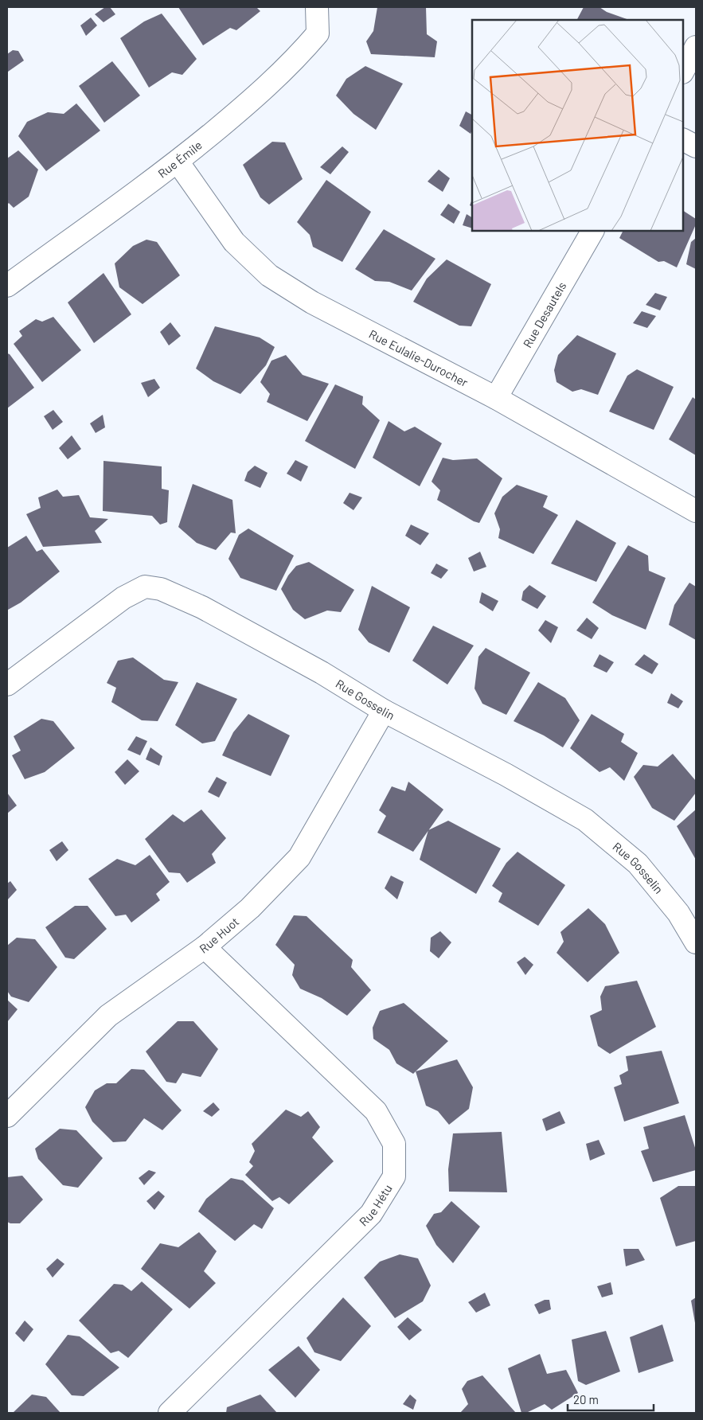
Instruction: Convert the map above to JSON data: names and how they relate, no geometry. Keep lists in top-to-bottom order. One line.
{"streets":{"street":["Rue Émile","Rue Desautels","Rue Eulalie-Durocher","Rue Gosselin","Rue Huot","Rue Hétu"]},"crossings":[["Rue Émile","Rue Eulalie-Durocher"],["Rue Desautels","Rue Eulalie-Durocher"],["Rue Gosselin","Rue Huot"],["Rue Huot","Rue Hétu"]],"scale_bar":"20 m"}
